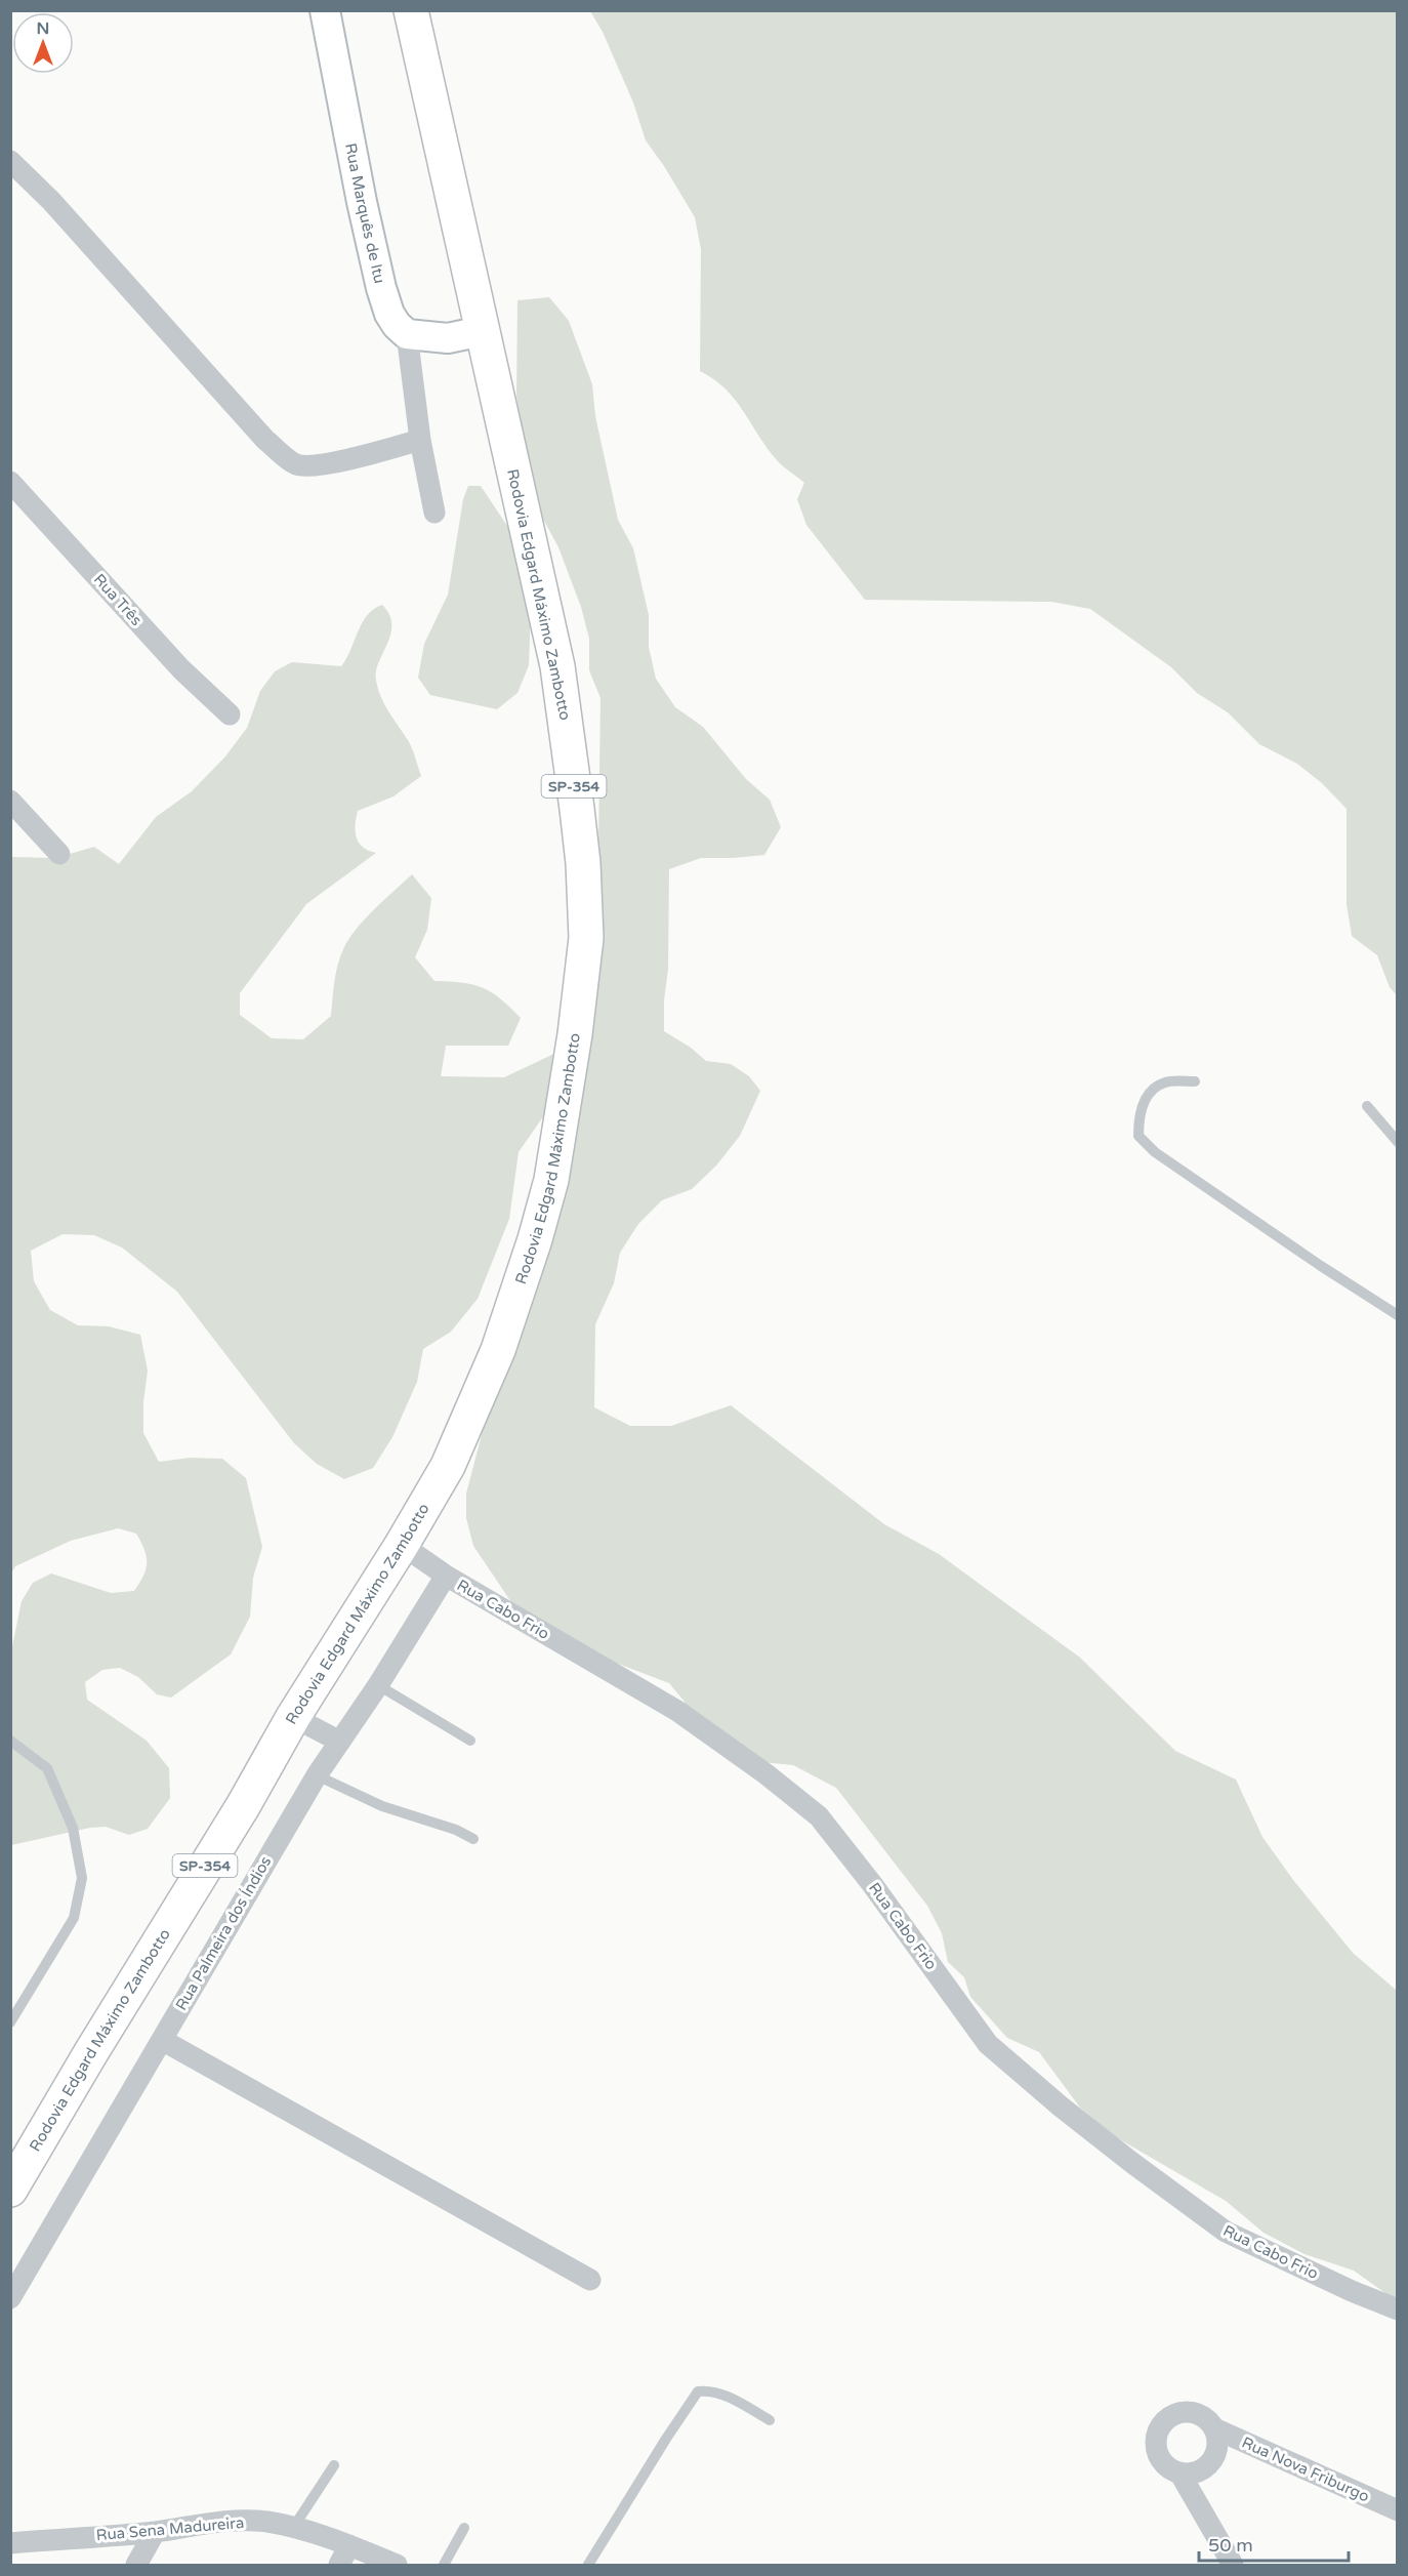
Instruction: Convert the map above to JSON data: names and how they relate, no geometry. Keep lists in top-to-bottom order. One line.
{"streets":{"main road":["Rua Marquês de Itu","Rodovia Edgard Máximo Zambotto","SP-354"],"street":["Rua Três","Rua Cabo Frio","Rua Palmeira dos Índios","Rua Nova Friburgo","Rua Sena Madureira"]},"crossings":[["Rodovia Edgard Máximo Zambotto","Rua Cabo Frio"],["Rua Cabo Frio","Rua Palmeira dos Índios"]],"scale_bar":"50 m","north":"top"}
